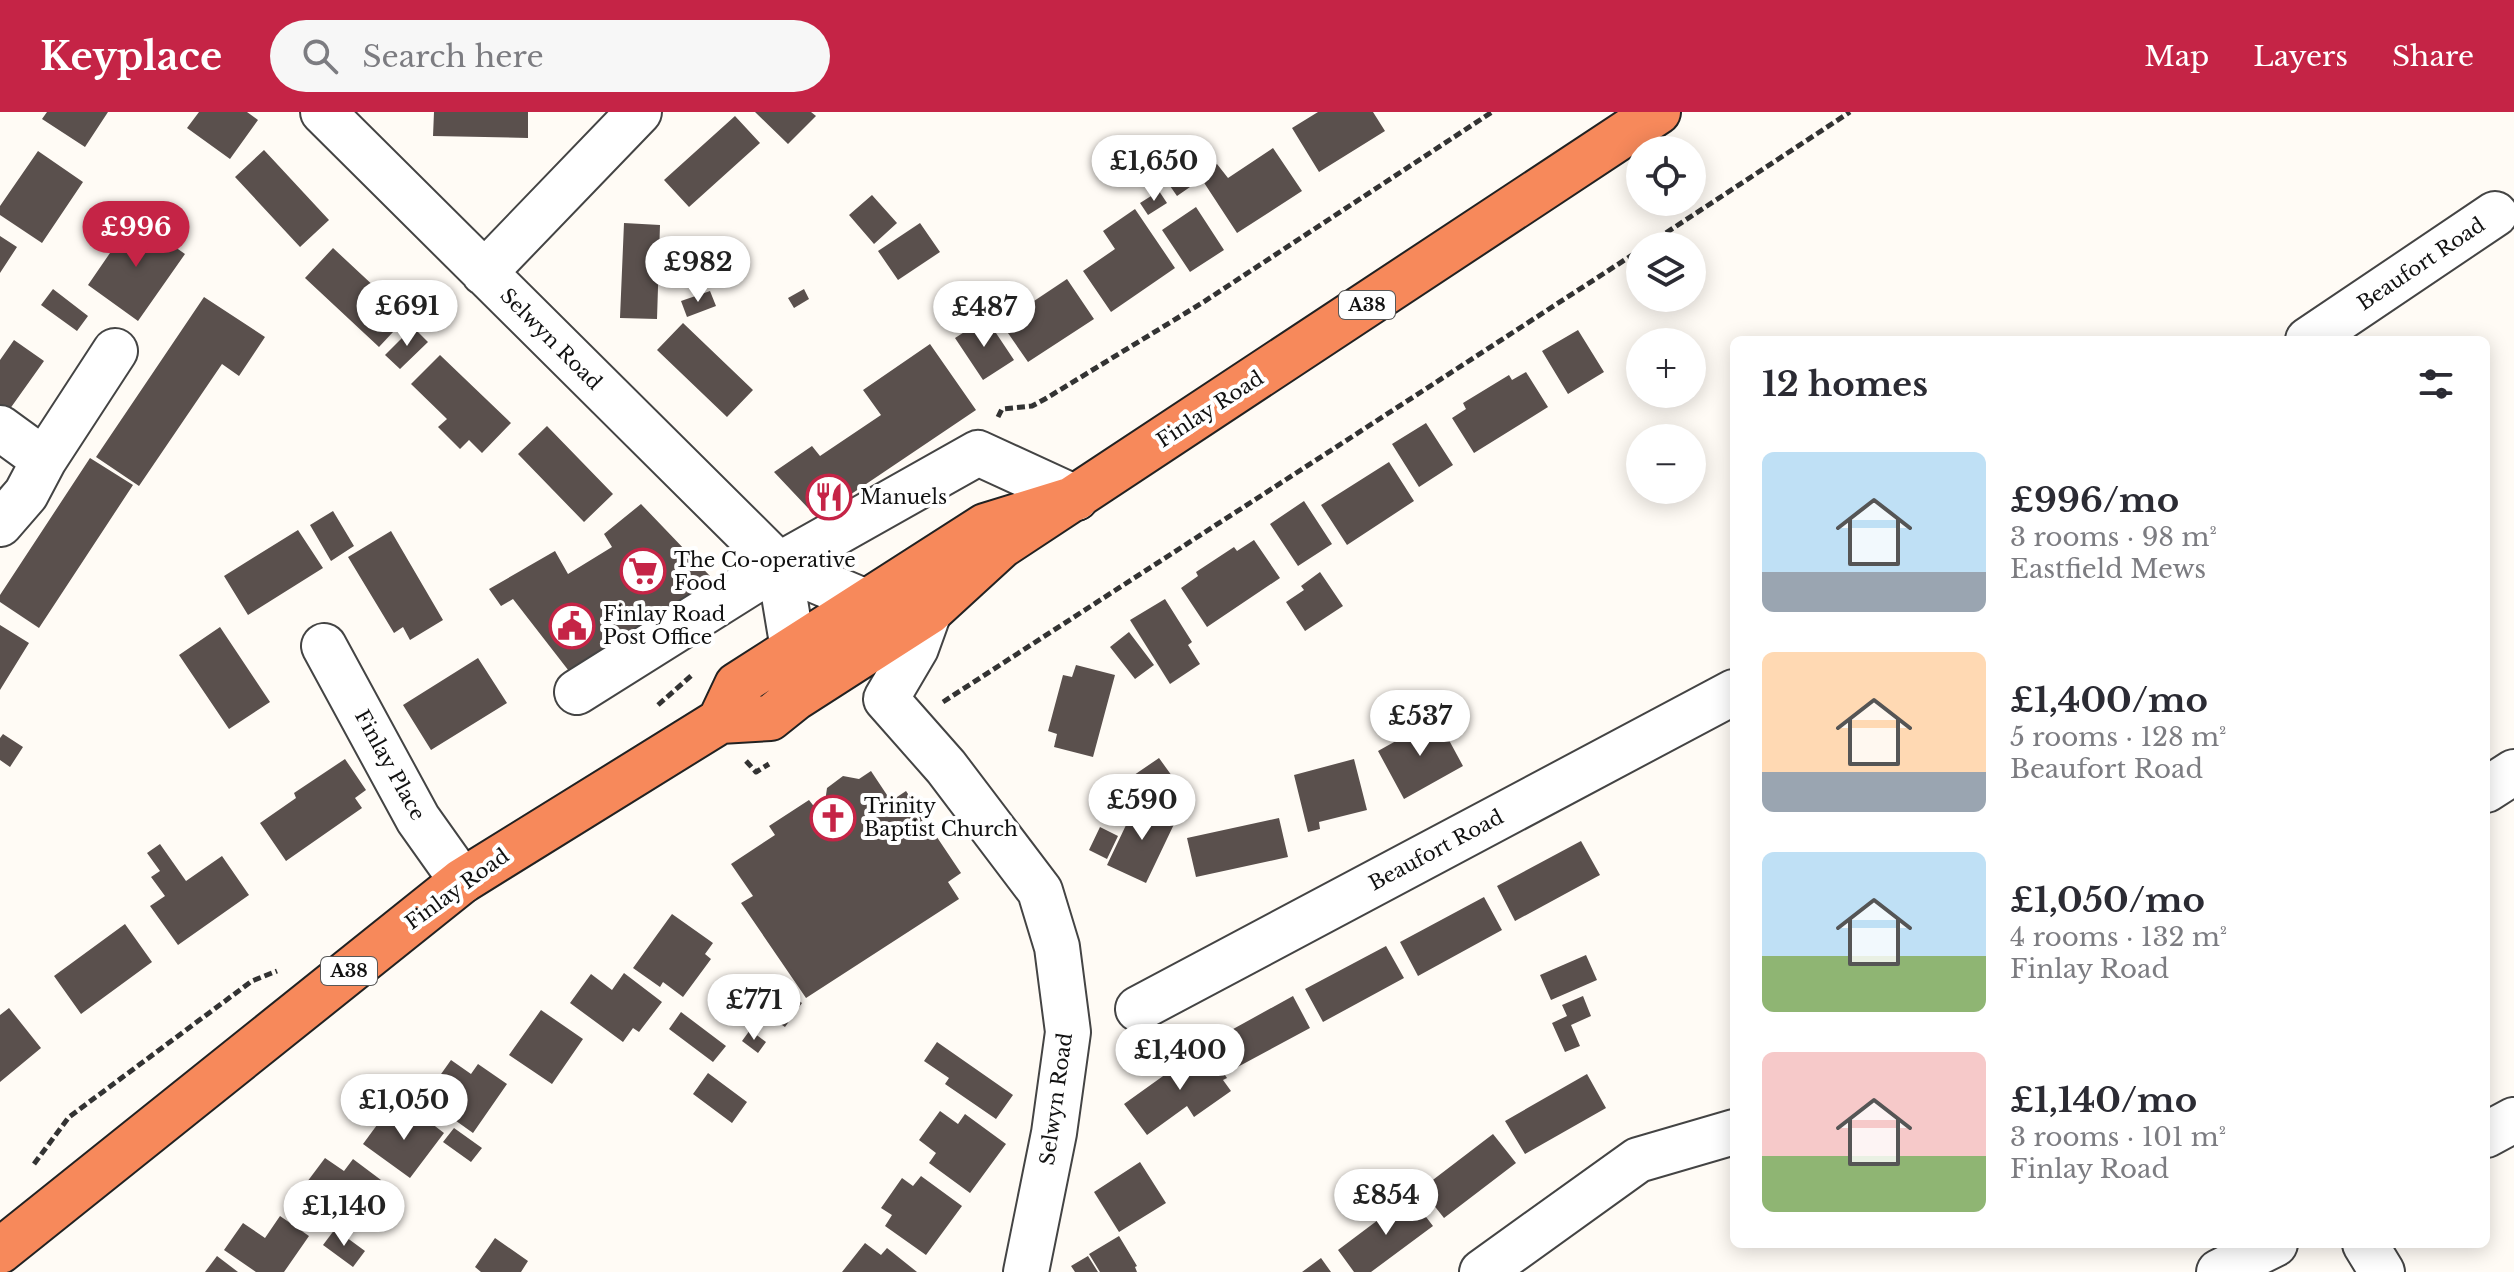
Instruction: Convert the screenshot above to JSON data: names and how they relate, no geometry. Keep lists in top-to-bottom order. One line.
{"streets":{"highway":["A38","Finlay Road"],"street":["Beaufort Road","Selwyn Road","Finlay Place"]},"crossings":[["A38","Selwyn Road"],["A38","Finlay Road"],["Selwyn Road","Finlay Road"],["Finlay Road","Finlay Place"]],"places":{"restaurant":["Manuels"],"supermarket":["The Co-operative Food"],"public building":["Finlay Road Post Office"],"church":["Trinity Baptist Church"]},"page":{"header":"Keyplace","search":"Search here","nav":["Map","Layers","Share"],"price":["£1,650","£996","£982","£691","£487","£537","£590","£771","£1,400","£1,050","£854","£1,140"],"map_buttons":["+","−"],"heading":"12 homes","list":[{"name":"£996/mo","note":"3 rooms · 98 m² · Eastfield Mews"},{"name":"£1,400/mo","note":"5 rooms · 128 m² · Beaufort Road"},{"name":"£1,050/mo","note":"4 rooms · 132 m² · Finlay Road"},{"name":"£1,140/mo","note":"3 rooms · 101 m² · Finlay Road"}]}}
